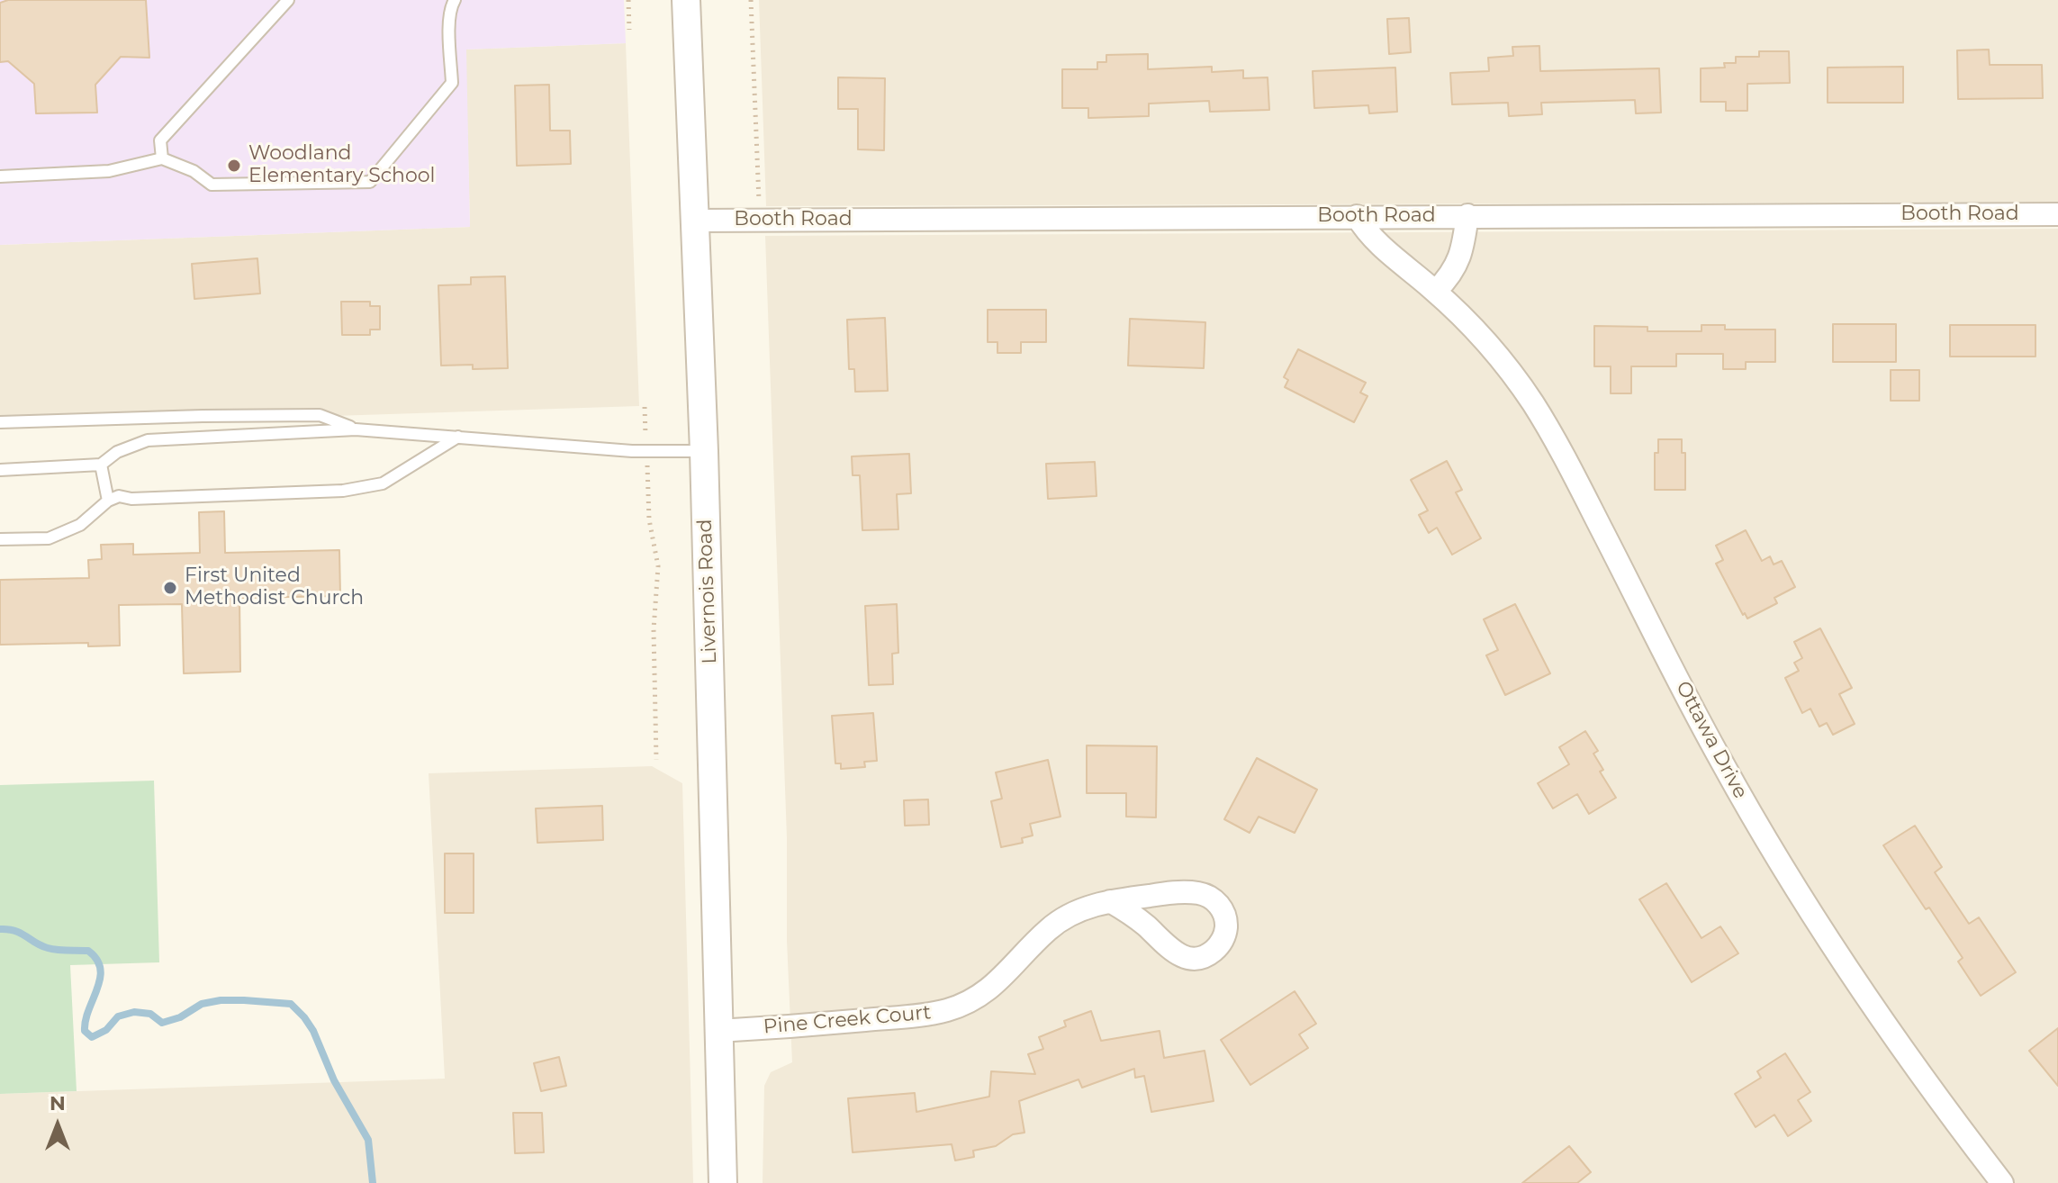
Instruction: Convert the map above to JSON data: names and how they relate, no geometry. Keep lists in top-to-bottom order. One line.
{"streets":{"street":["Booth Road","Livernois Road","Ottawa Drive","Pine Creek Court"]},"crossings":[["Booth Road","Livernois Road"],["Booth Road","Ottawa Drive"],["Livernois Road","Pine Creek Court"]],"places":["Woodland Elementary School","First United Methodist Church"],"north":"top"}
